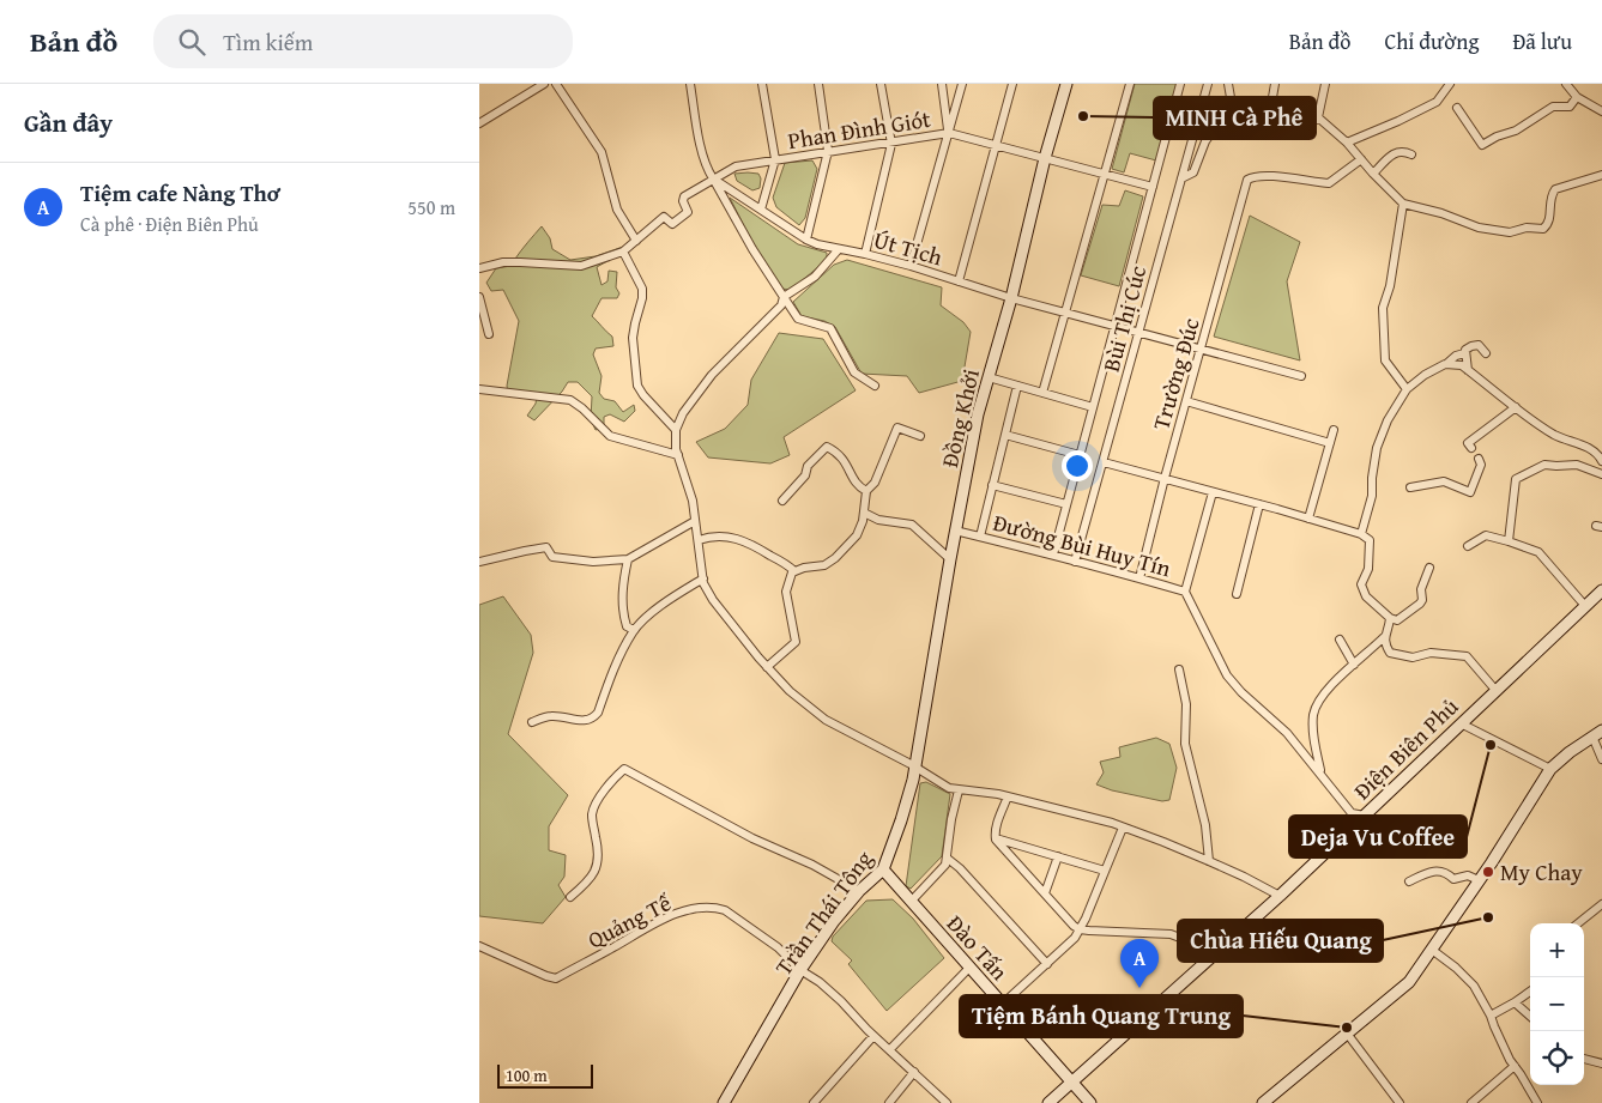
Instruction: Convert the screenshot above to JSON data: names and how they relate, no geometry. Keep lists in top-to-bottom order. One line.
{"streets":{"street":["Phan Đình Giót","Út Tịch","Bùi Thị Cúc","Trường Đúc","Đồng Khởi","Đường Bùi Huy Tín","Điện Biên Phủ","Trần Thái Tông","Quảng Tế","Đào Tấn"]},"crossings":[["Phan Đình Giót","Út Tịch"],["Phan Đình Giót","Đồng Khởi"],["Út Tịch","Bùi Thị Cúc"],["Út Tịch","Trường Đúc"],["Út Tịch","Đồng Khởi"],["Bùi Thị Cúc","Đường Bùi Huy Tín"],["Trường Đúc","Đường Bùi Huy Tín"],["Đồng Khởi","Đường Bùi Huy Tín"],["Đồng Khởi","Trần Thái Tông"],["Đường Bùi Huy Tín","Điện Biên Phủ"],["Điện Biên Phủ","Đào Tấn"],["Trần Thái Tông","Quảng Tế"],["Trần Thái Tông","Đào Tấn"]],"places":["MINH Cà Phê","Deja Vu Coffee","My Chay","Chùa Hiếu Quang","Tiệm Bánh Quang Trung"],"scale_bar":"100 m","page":{"header":"Bản đồ","search":"Tìm kiếm","nav":["Bản đồ","Chỉ đường","Đã lưu"],"heading":"Gần đây","list":[{"mark":"A","name":"Tiệm cafe Nàng Thơ","note":"Cà phê · Điện Biên Phủ","value":"550 m"}],"map_buttons":["+","−"],"pins":"A","scale":"100 m"}}
